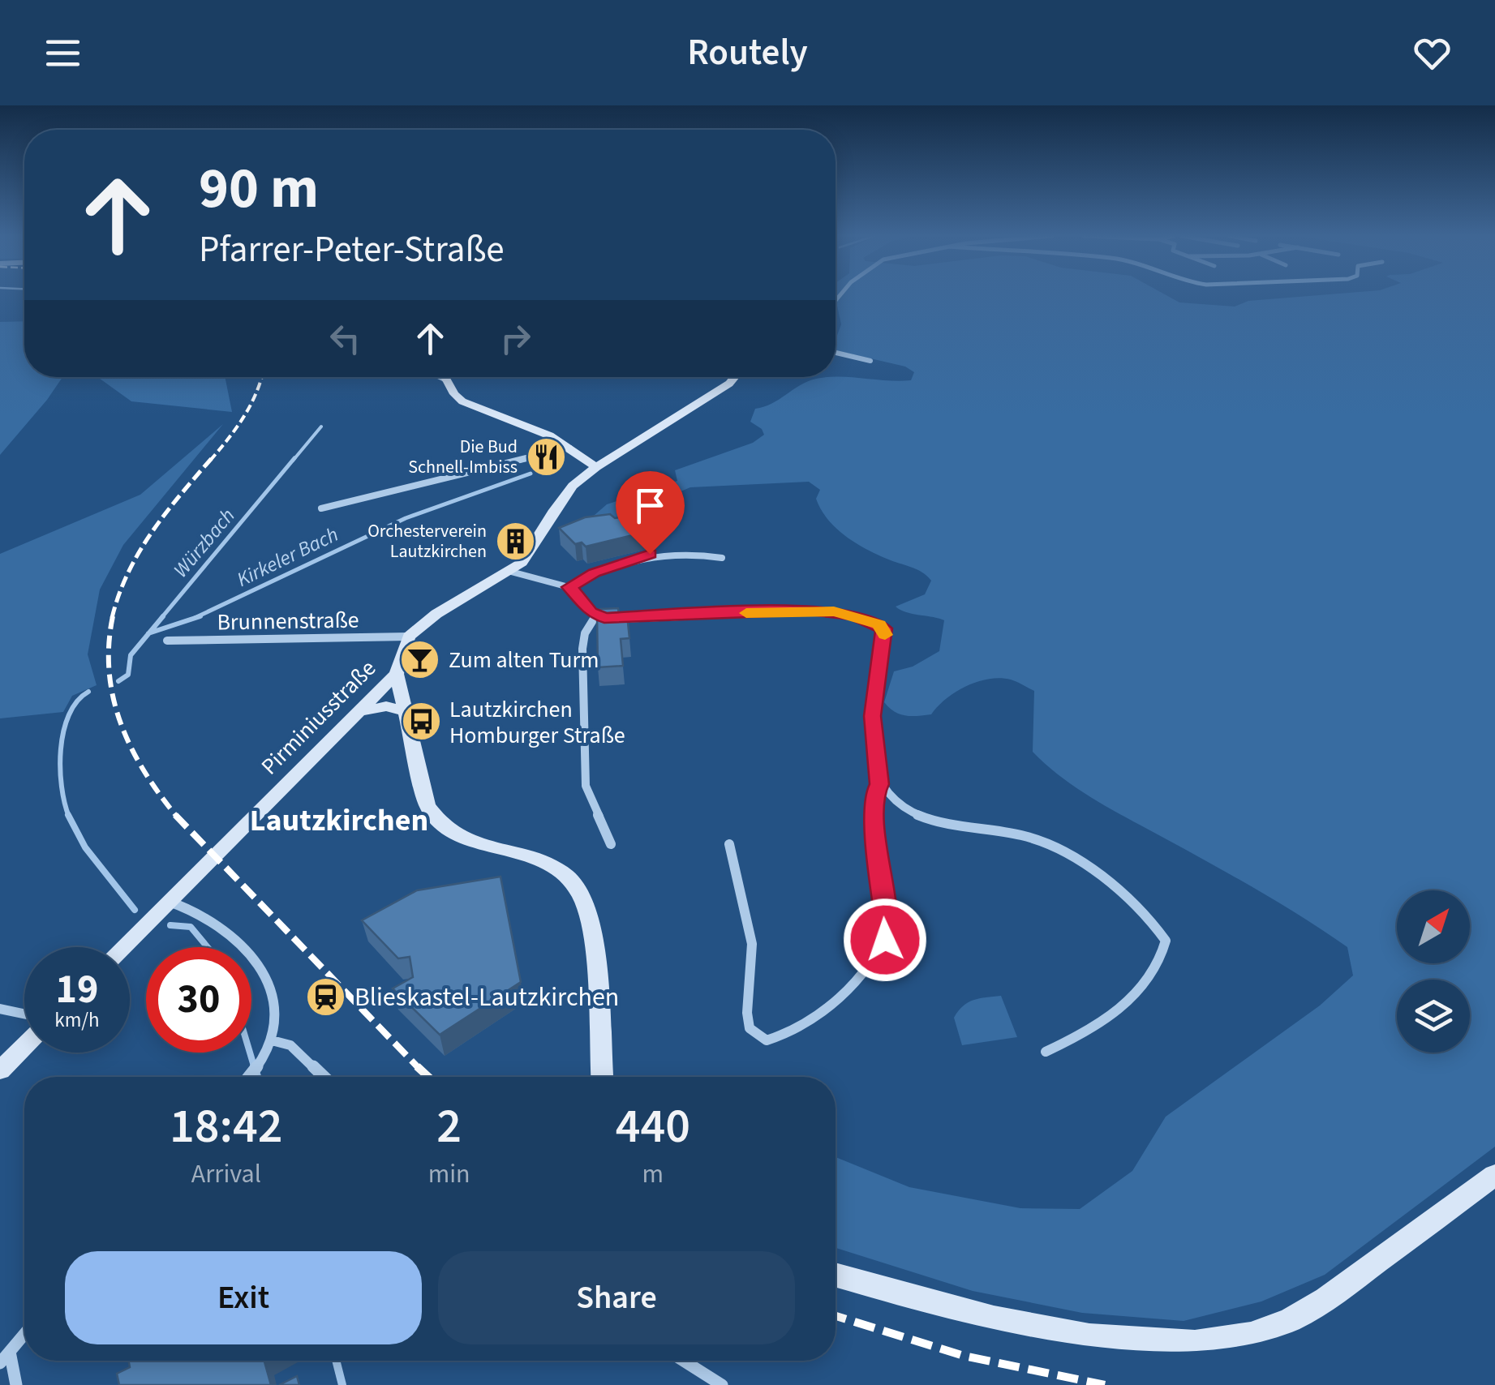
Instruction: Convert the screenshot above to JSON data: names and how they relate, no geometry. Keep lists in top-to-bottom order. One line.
{"streets":{"main road":["Pirminiusstraße"],"street":["Brunnenstraße"]},"crossings":[["Brunnenstraße","Pirminiusstraße"]],"districts":["Lautzkirchen"],"water":["Würzbach","Kirkeler Bach"],"places":{"restaurant":["Die Bud Schnell-Imbiss"],"building":["Orchesterverein Lautzkirchen"],"bar":["Zum alten Turm"],"bus stop":["Lautzkirchen Homburger Straße"],"station":["Blieskastel-Lautzkirchen"]},"north":"top right","page":{"header":"Routely","turn":["90 m","Pfarrer-Peter-Straße"],"speed":"19 km/h","limit":"30","eta":["18:42","Arrival","2","min","440","m"],"buttons":["Exit","Share"]}}
